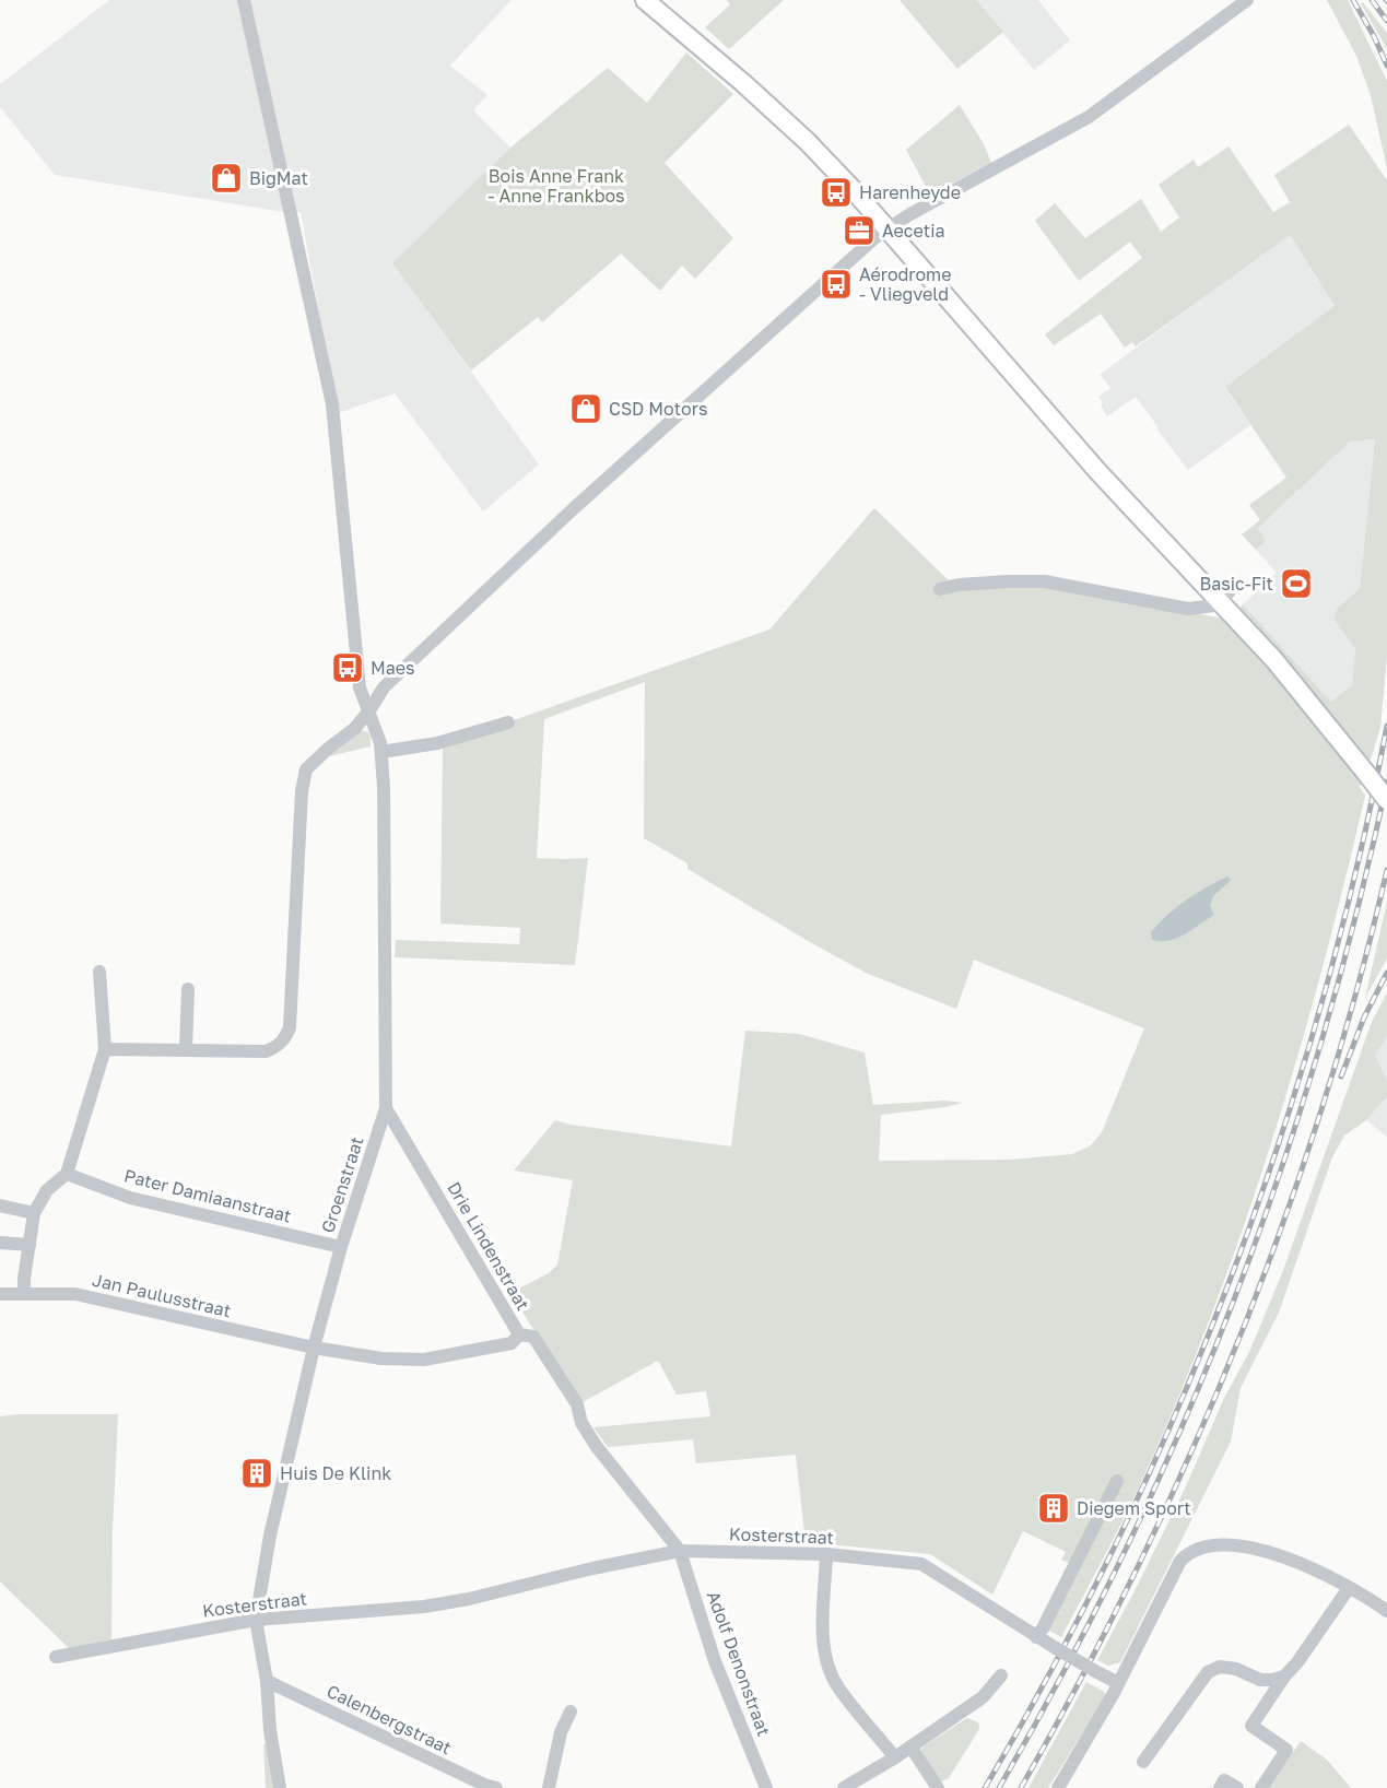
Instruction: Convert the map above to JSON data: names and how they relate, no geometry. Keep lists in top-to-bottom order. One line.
{"streets":{"street":["Groenstraat","Pater Damiaanstraat","Drie Lindenstraat","Jan Paulusstraat","Kosterstraat","Adolf Denonstraat","Calenbergstraat"]},"crossings":[["Groenstraat","Pater Damiaanstraat"],["Groenstraat","Drie Lindenstraat"],["Groenstraat","Jan Paulusstraat"],["Groenstraat","Kosterstraat"],["Groenstraat","Calenbergstraat"],["Drie Lindenstraat","Jan Paulusstraat"],["Drie Lindenstraat","Kosterstraat"],["Drie Lindenstraat","Adolf Denonstraat"],["Kosterstraat","Adolf Denonstraat"]],"parks":["Bois Anne Frank - Anne Frankbos"],"places":{"shop":["BigMat","CSD Motors"],"bus stop":["Harenheyde","Aérodrome - Vliegveld","Maes"],"office":["Aecetia"],"sports":["Basic-Fit"],"building":["Huis De Klink","Diegem Sport"]}}
